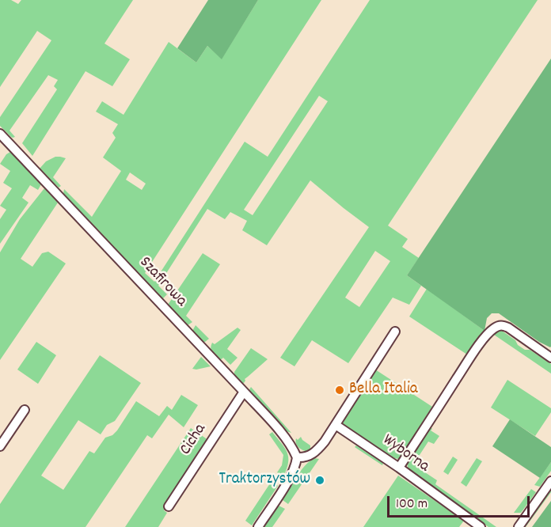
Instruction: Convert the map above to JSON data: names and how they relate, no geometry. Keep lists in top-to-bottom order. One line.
{"streets":{"street":["Szafirowa","Cicha","Wyborna"]},"crossings":[["Szafirowa","Cicha"]],"places":["Bella Italia","Traktorzystów"],"scale_bar":"100 m"}
